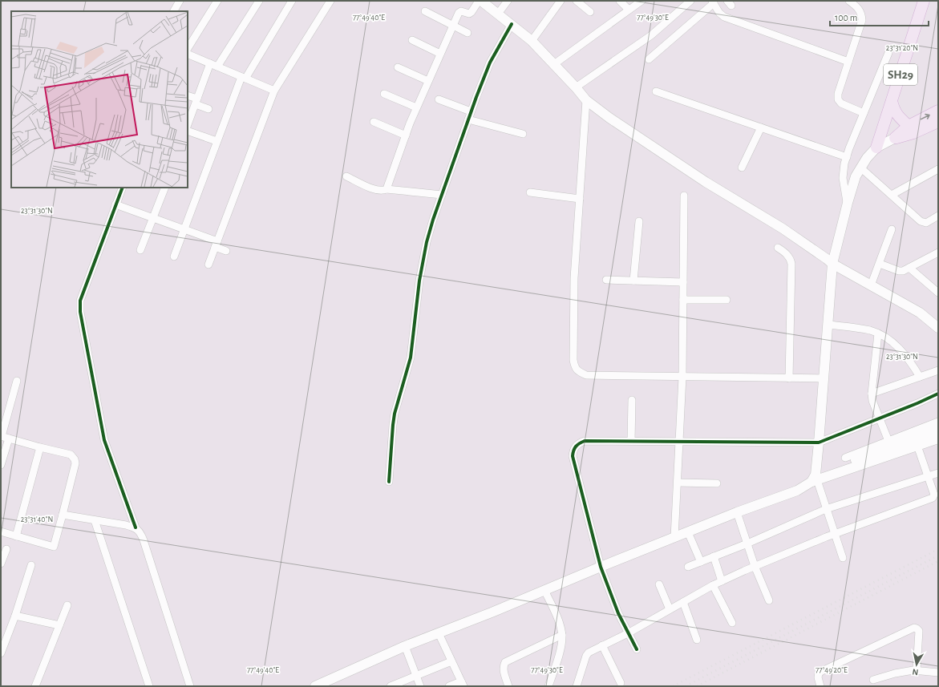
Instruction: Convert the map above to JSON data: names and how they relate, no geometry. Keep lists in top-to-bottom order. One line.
{"streets":{"main road":["SH29"]},"scale_bar":"100 m","north":"bottom","coordinates":["77°49'40\"E","77°49'30\"E","23°31'20\"N","23°31'30\"N","23°31'40\"N","77°49'20\"E"]}
